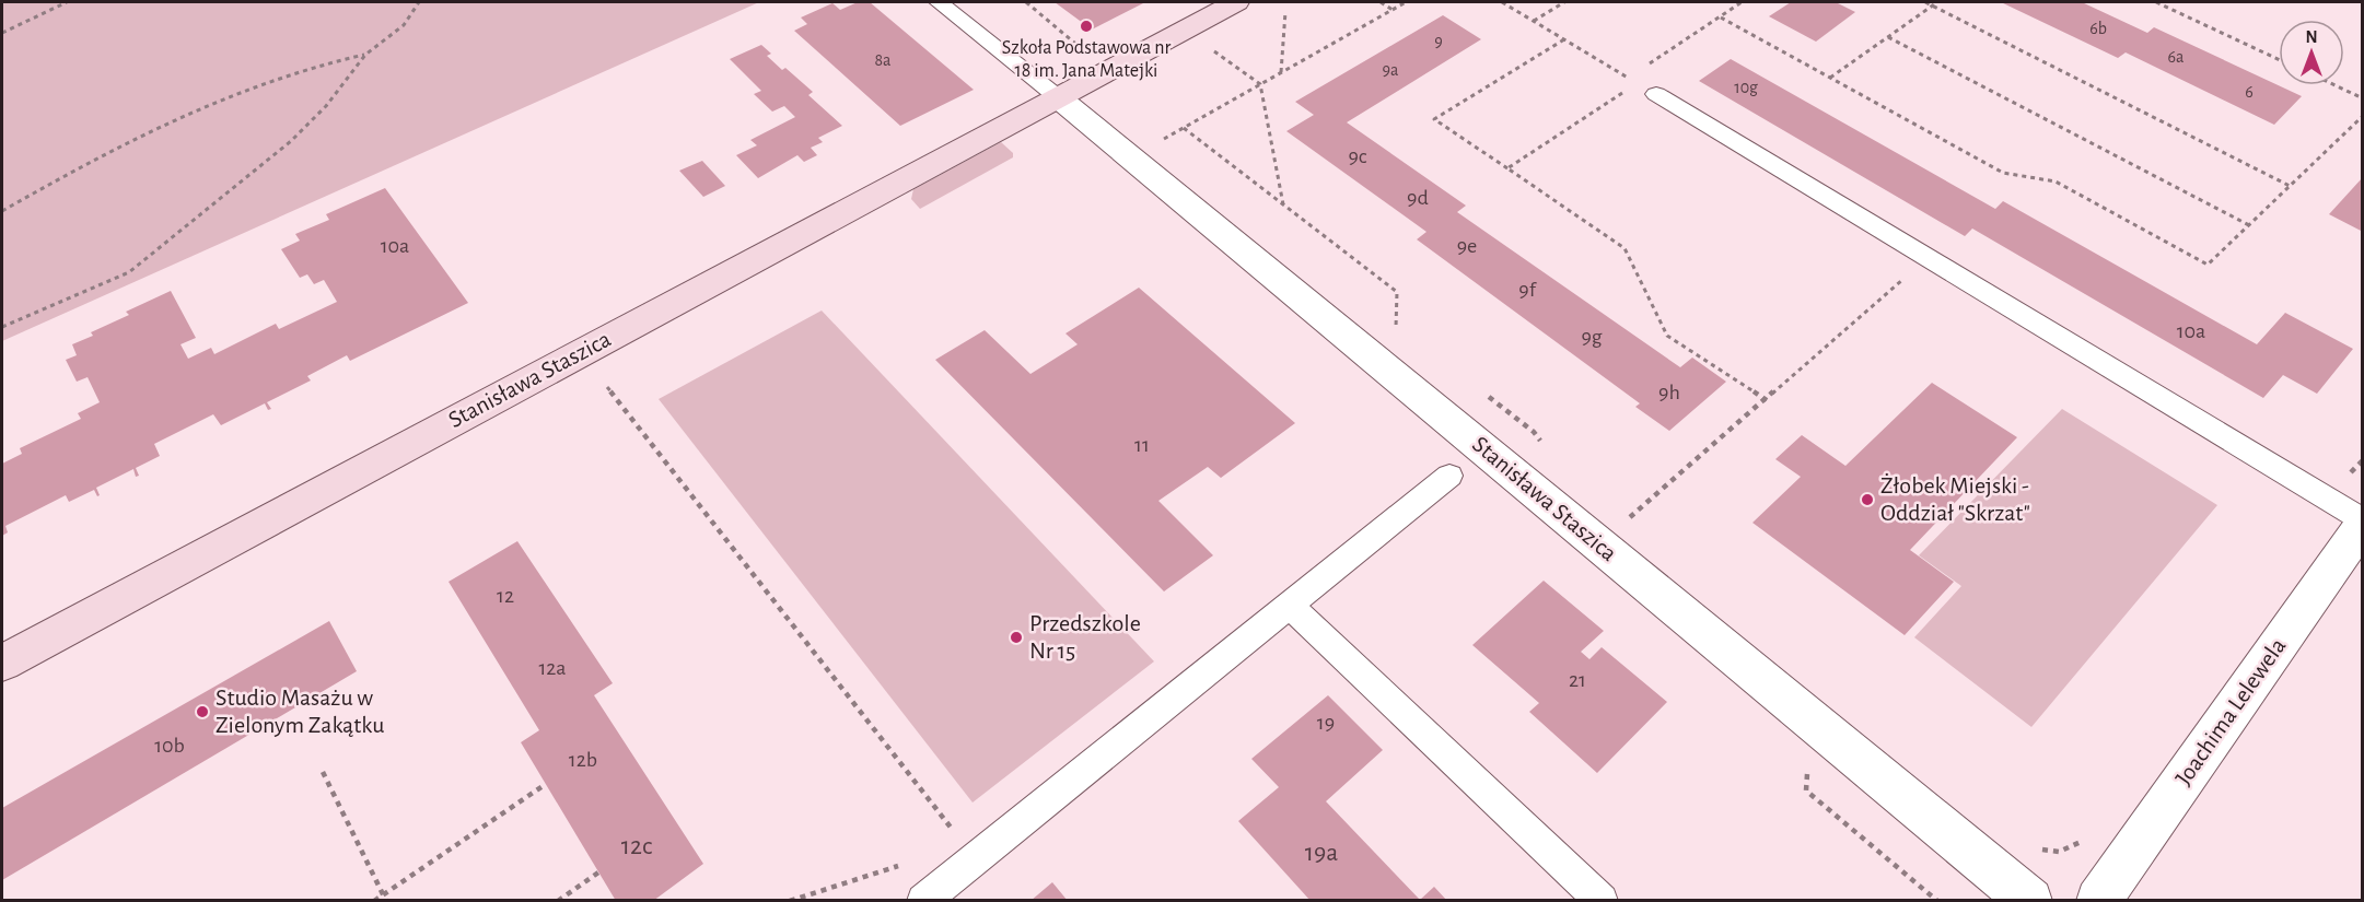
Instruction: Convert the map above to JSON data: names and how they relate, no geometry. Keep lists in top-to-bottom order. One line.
{"streets":{"street":["Stanisława Staszica","Joachima Lelewela"]},"places":["Szkoła Podstawowa nr 18 im. Jana Matejki","Żłobek Miejski - Oddział \"Skrzat\"","Przedszkole Nr 15","Studio Masażu w Zielonym Zakątku"],"house_numbers":["6b","9","6a","8a","9a","10g","6","9c","9d","10a","9e","9f","10a","9g","9h","11","12","12a","21","19","10b","12b","12c","19a"],"north":"top"}
